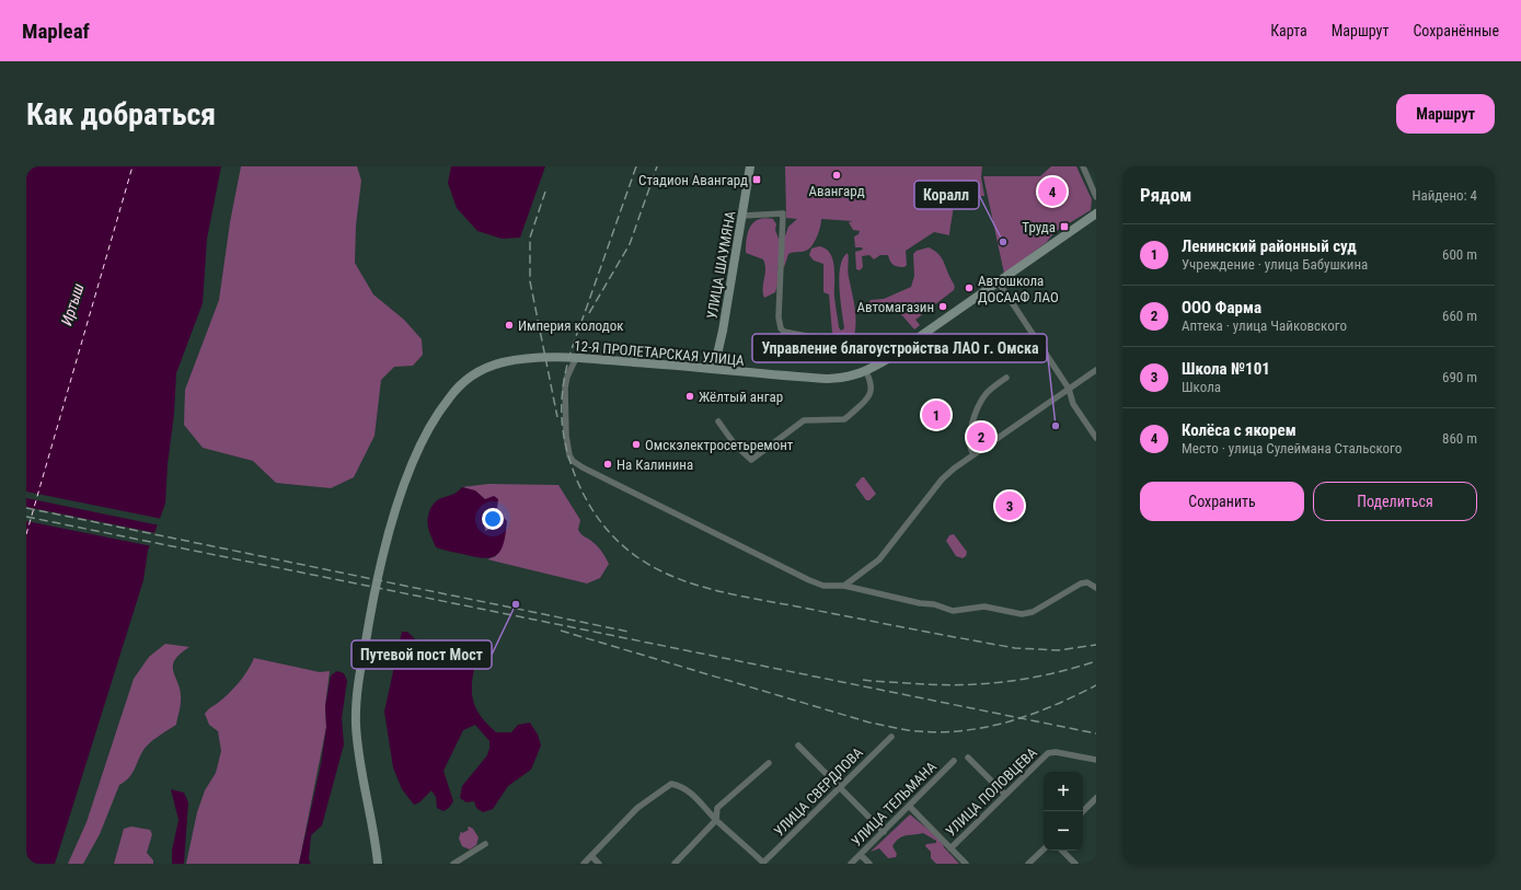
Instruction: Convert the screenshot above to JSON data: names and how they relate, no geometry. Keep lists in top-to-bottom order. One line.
{"streets":{"main road":["УЛИЦА ШАУМЯНА","12-Я ПРОЛЕТАРСКАЯ УЛИЦА"],"street":["УЛИЦА СВЕРДЛОВА","УЛИЦА ПОЛОВЦЕВА","УЛИЦА ТЕЛЬМАНА"]},"crossings":[["УЛИЦА ШАУМЯНА","12-Я ПРОЛЕТАРСКАЯ УЛИЦА"]],"water":["Иртыш"],"places":{"other":["Авангард","Коралл","Автошкола ДОСААФ ЛАО","Автомагазин","Империя колодок","Жёлтый ангар","Управление благоустройства ЛАО г. Омска","Омскэлектросетьремонт","На Калинина","Путевой пост Мост"],"transit":["Стадион Авангард","Труда"]},"page":{"header":"Mapleaf","nav":["Карта","Маршрут","Сохранённые"],"buttons":["Маршрут",["Сохранить","Поделиться"]],"title":"Как добраться","heading":["Рядом","Найдено: 4"],"pins":["4","1","2","3"],"list":[{"mark":"1","name":"Ленинский районный суд","note":"Учреждение · улица Бабушкина","value":"600 m"},{"mark":"2","name":"ООО Фарма","note":"Аптека · улица Чайковского","value":"660 m"},{"mark":"3","name":"Школа №101","note":"Школа","value":"690 m"},{"mark":"4","name":"Колёса с якорем","note":"Место · улица Сулеймана Стальского","value":"860 m"}],"map_buttons":["+","−"]}}
